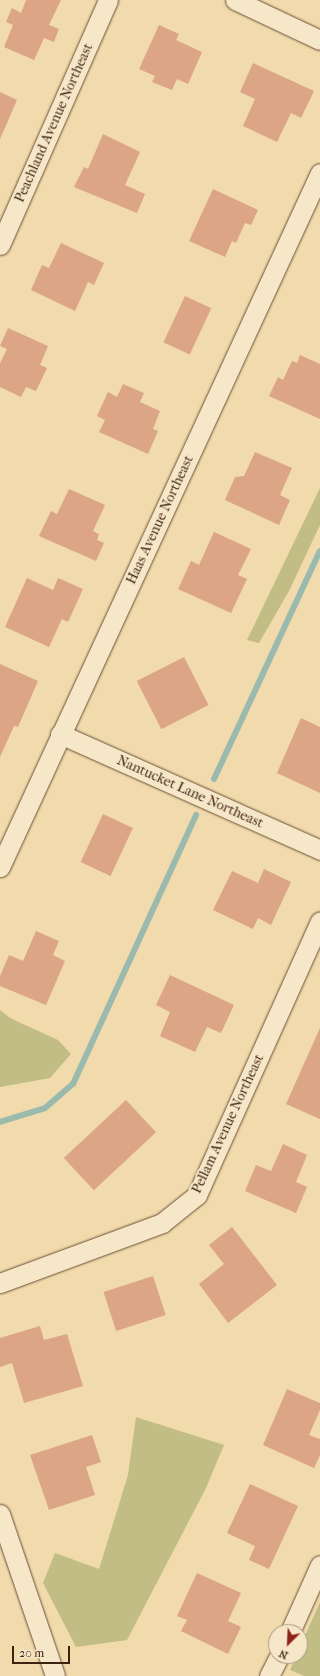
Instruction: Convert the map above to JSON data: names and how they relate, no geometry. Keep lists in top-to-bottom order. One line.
{"streets":{"street":["Peachland Avenue Northeast","Haas Avenue Northeast","Nantucket Lane Northeast","Pellam Avenue Northeast"]},"crossings":[["Haas Avenue Northeast","Nantucket Lane Northeast"]],"scale_bar":"20 m","north":"bottom left"}
